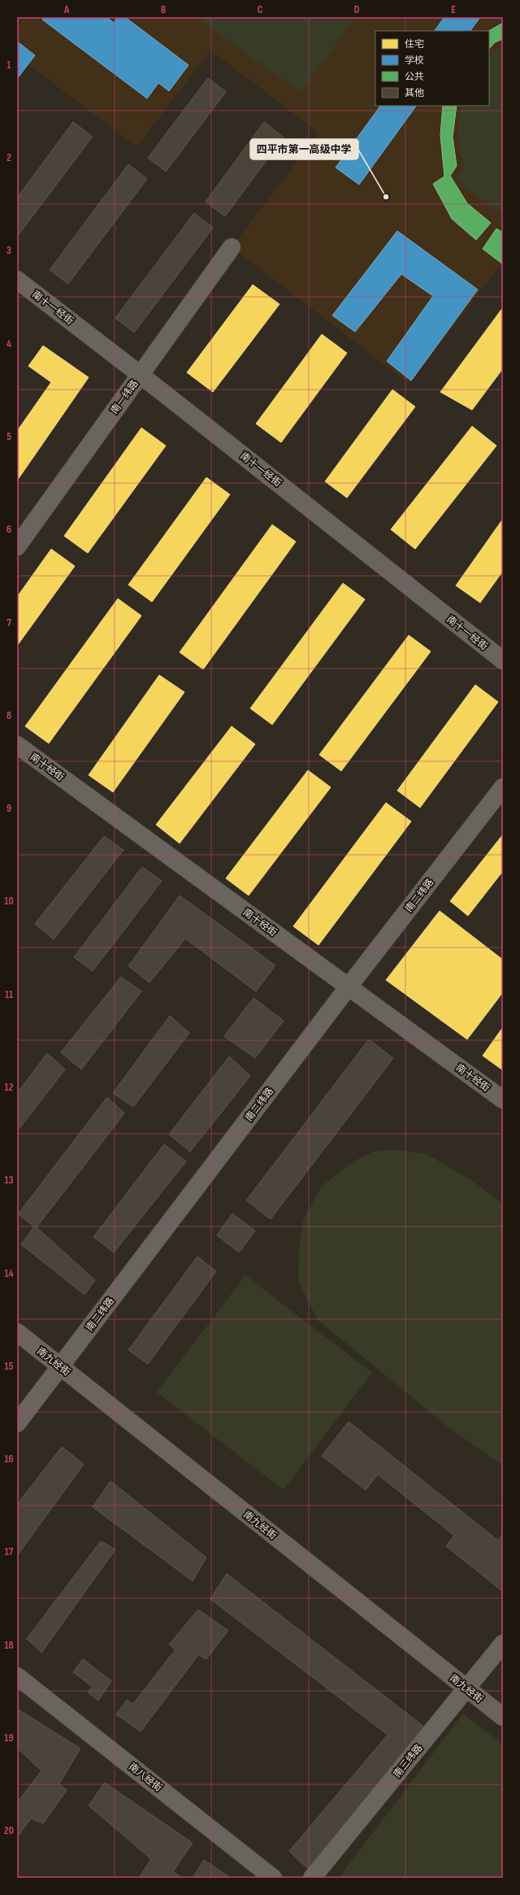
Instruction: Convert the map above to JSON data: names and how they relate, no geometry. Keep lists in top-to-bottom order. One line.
{"streets":{"main road":["南九经街"],"street":["南十一经街","南一纬路","南十经街","南二纬路","南三纬路","南八经街"]},"crossings":[["南十一经街","南一纬路"],["南十经街","南二纬路"],["南二纬路","南九经街"],["南九经街","南三纬路"]],"places":["四平市第一高级中学"],"legend":["住宅","学校","公共","其他"],"grid":{"columns":["A","B","C","D","E"],"rows":["1","2","3","4","5","6","7","8","9","10","11","12","13","14","15","16","17","18","19","20"]}}
